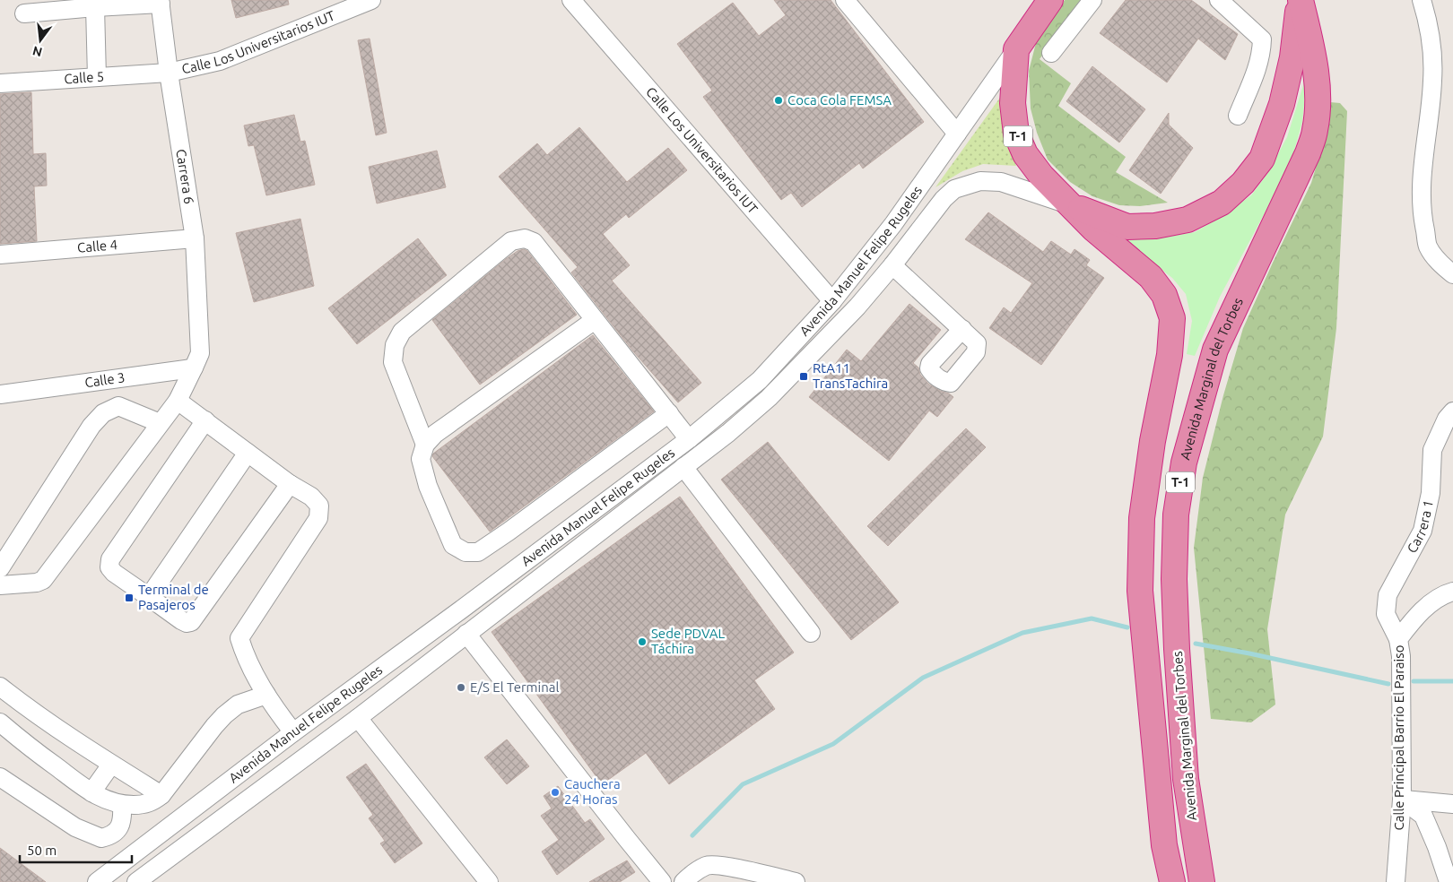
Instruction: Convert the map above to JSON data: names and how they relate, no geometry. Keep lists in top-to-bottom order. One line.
{"streets":{"highway":["T-1","Avenida Marginal del Torbes"],"street":["Calle Los Universitarios IUT","Calle 5","Carrera 6","Calle 4","Avenida Manuel Felipe Rugeles","Calle 3","Carrera 1","Calle Principal Barrio El Paraiso"]},"crossings":[["Calle Los Universitarios IUT","Calle 5"],["Calle Los Universitarios IUT","Carrera 6"],["Calle Los Universitarios IUT","Avenida Manuel Felipe Rugeles"],["Calle 5","Carrera 6"],["T-1","Avenida Manuel Felipe Rugeles"],["Carrera 6","Calle 4"],["Carrera 6","Calle 3"],["Carrera 1","Calle Principal Barrio El Paraiso"]],"places":{"other":["Coca Cola FEMSA","Sede PDVAL Táchira","E/S El Terminal","Cauchera 24 Horas"],"transit":["RtA11 TransTachira","Terminal de Pasajeros"]},"scale_bar":"50 m","north":"bottom"}
